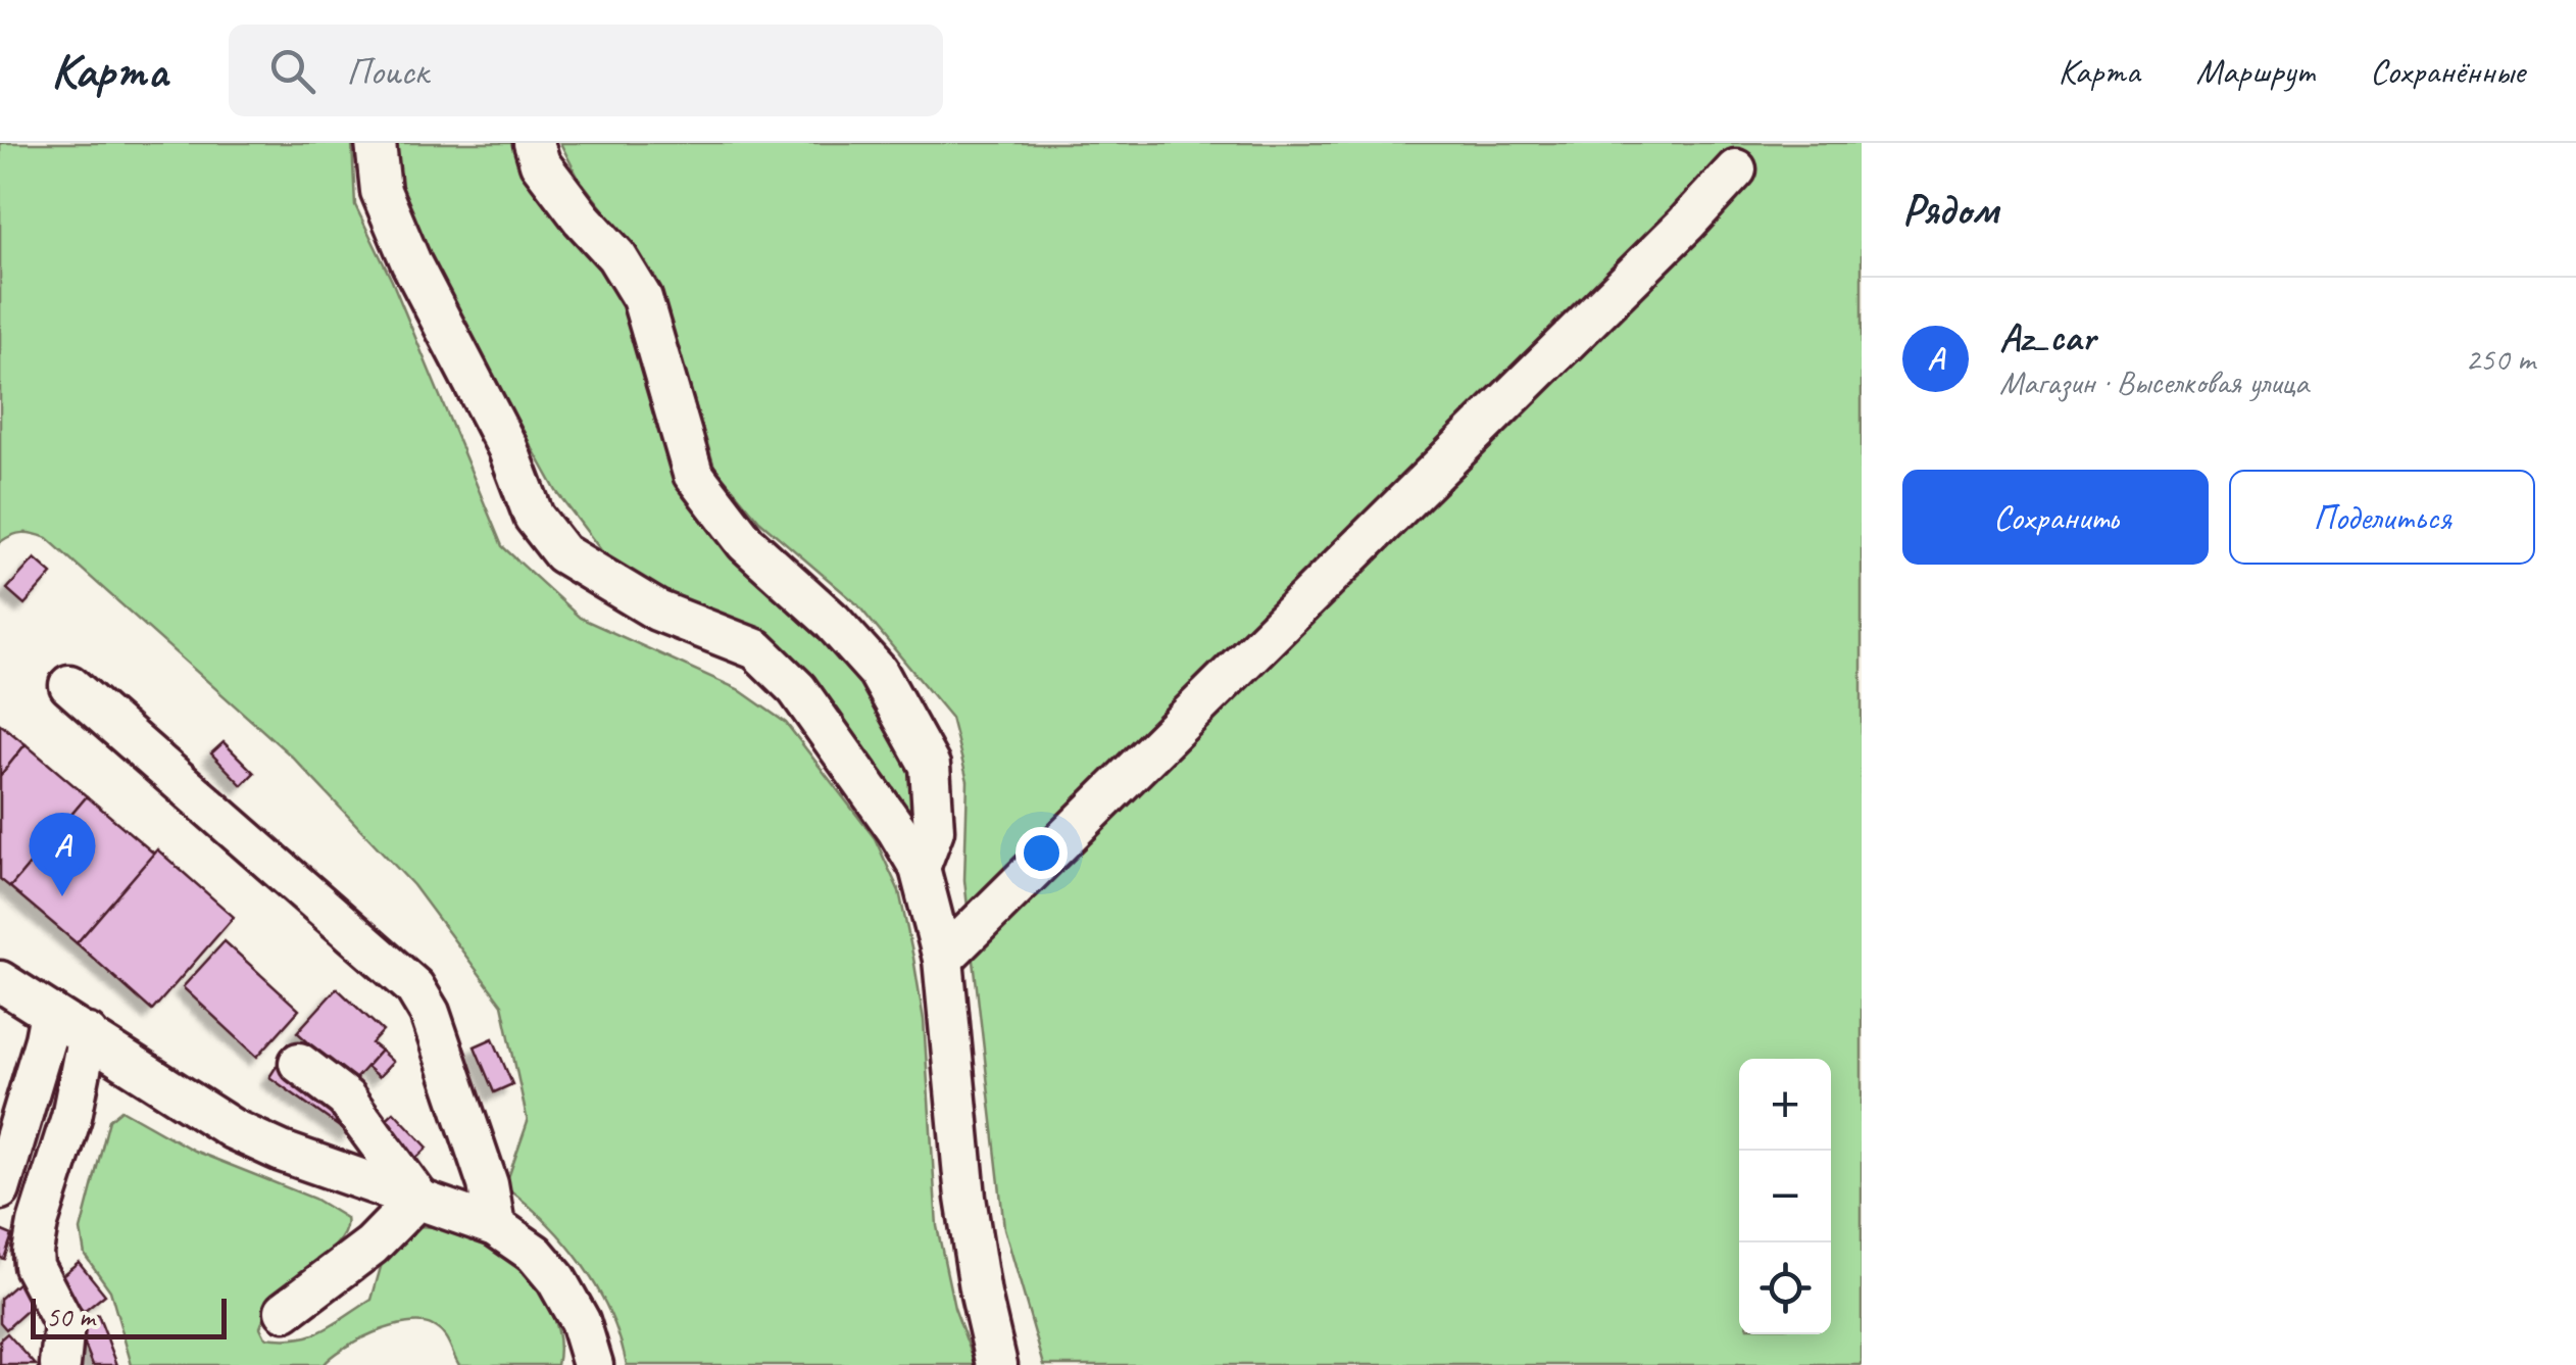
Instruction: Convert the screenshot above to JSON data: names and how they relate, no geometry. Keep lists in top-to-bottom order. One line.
{"scale_bar":"50 m","page":{"header":"Карта","search":"Поиск","nav":["Карта","Маршрут","Сохранённые"],"heading":"Рядом","list":[{"mark":"A","name":"Az_car","note":"Магазин · Выселковая улица","value":"250 m"}],"buttons":["Сохранить","Поделиться"],"pins":"A","map_buttons":["+","−"],"scale":"50 m"}}
